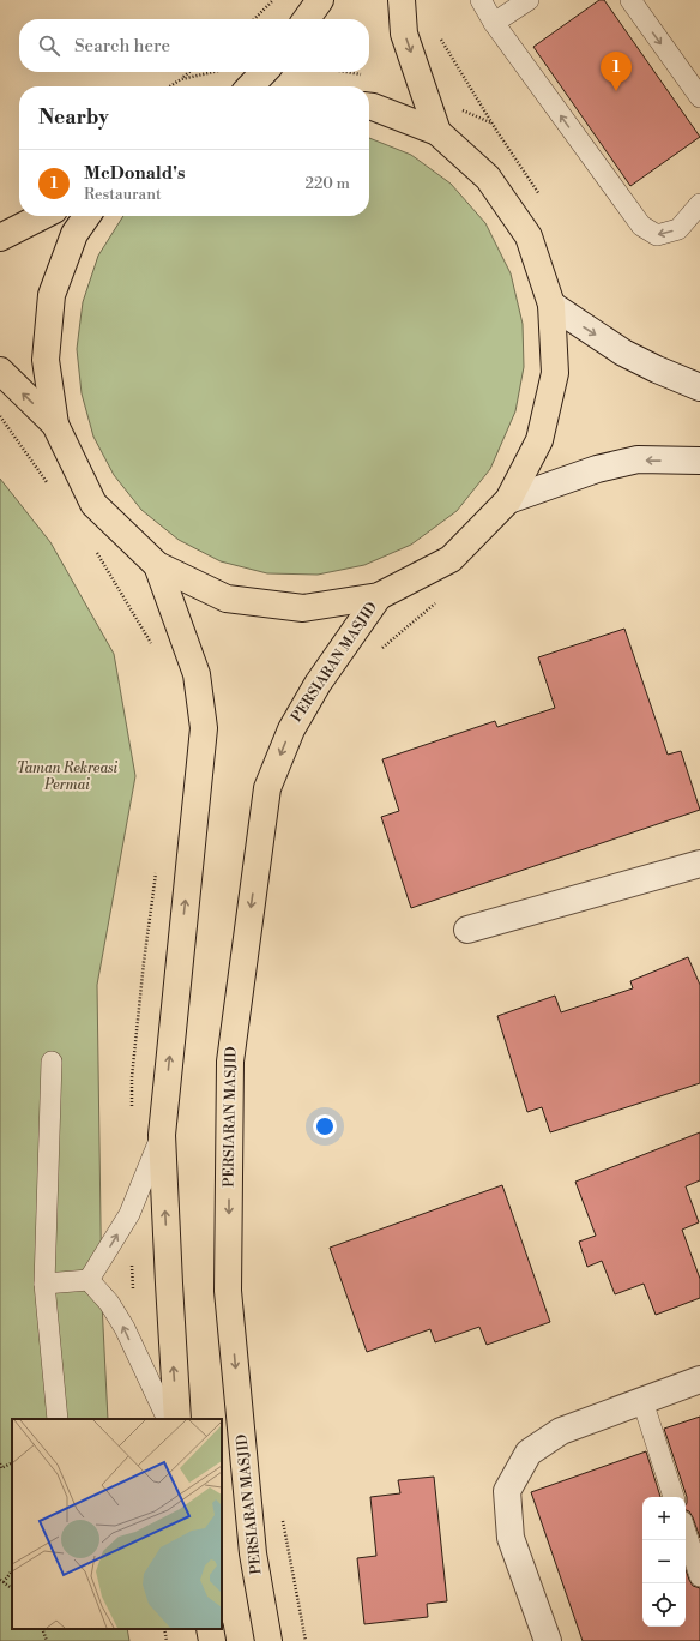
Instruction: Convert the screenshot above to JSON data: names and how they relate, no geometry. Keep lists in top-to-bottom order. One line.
{"streets":{"main road":["PERSIARAN MASJID"]},"parks":["Taman Rekreasi Permai"],"page":{"search":"Search here","pins":"1","heading":"Nearby","list":[{"mark":"1","name":"McDonald's","note":"Restaurant","value":"220 m"}],"map_buttons":["+","−"]}}
